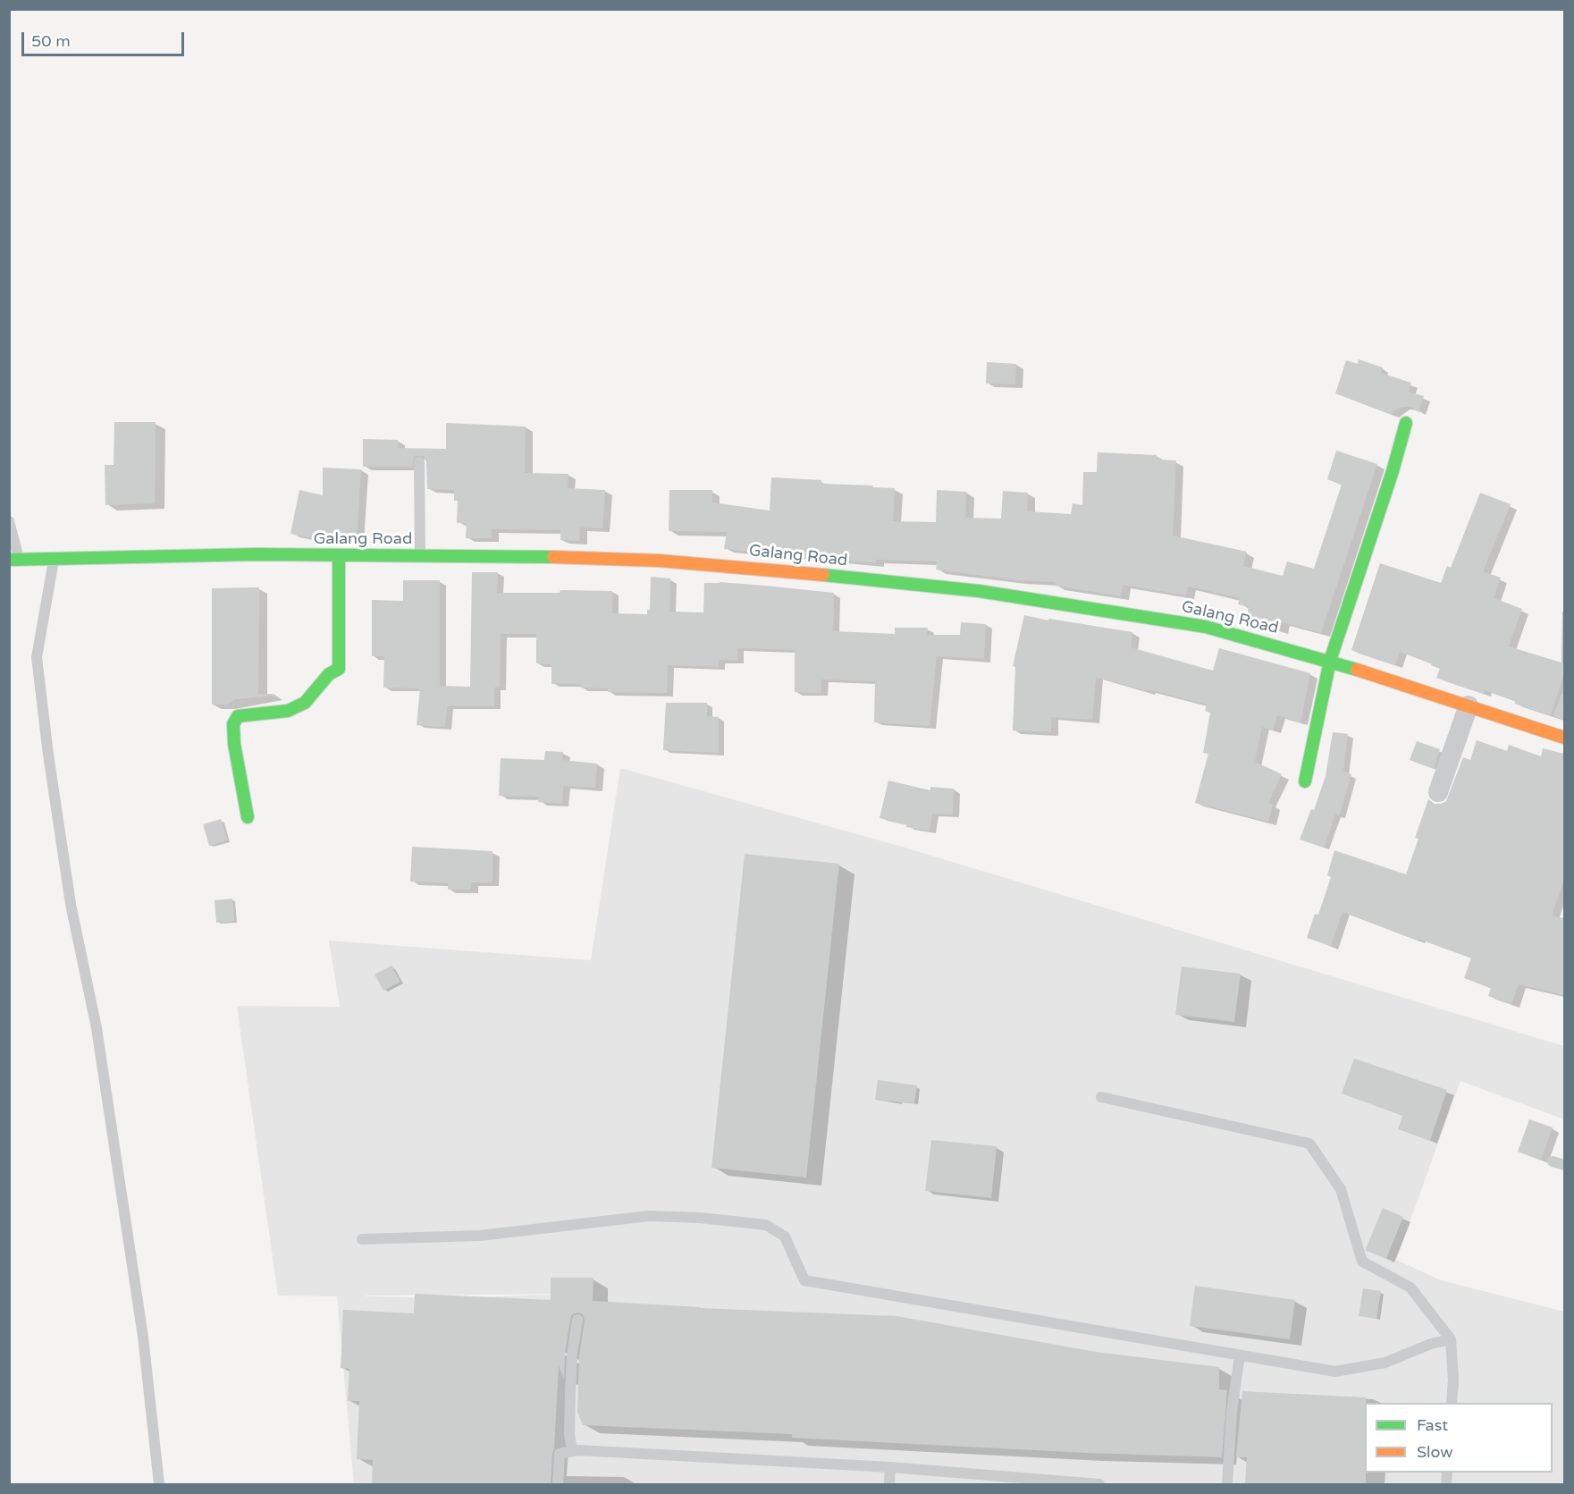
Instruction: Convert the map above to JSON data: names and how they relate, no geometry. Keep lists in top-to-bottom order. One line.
{"streets":{"street":["Galang Road"]},"legend":["Fast","Slow"],"scale_bar":"50 m"}
